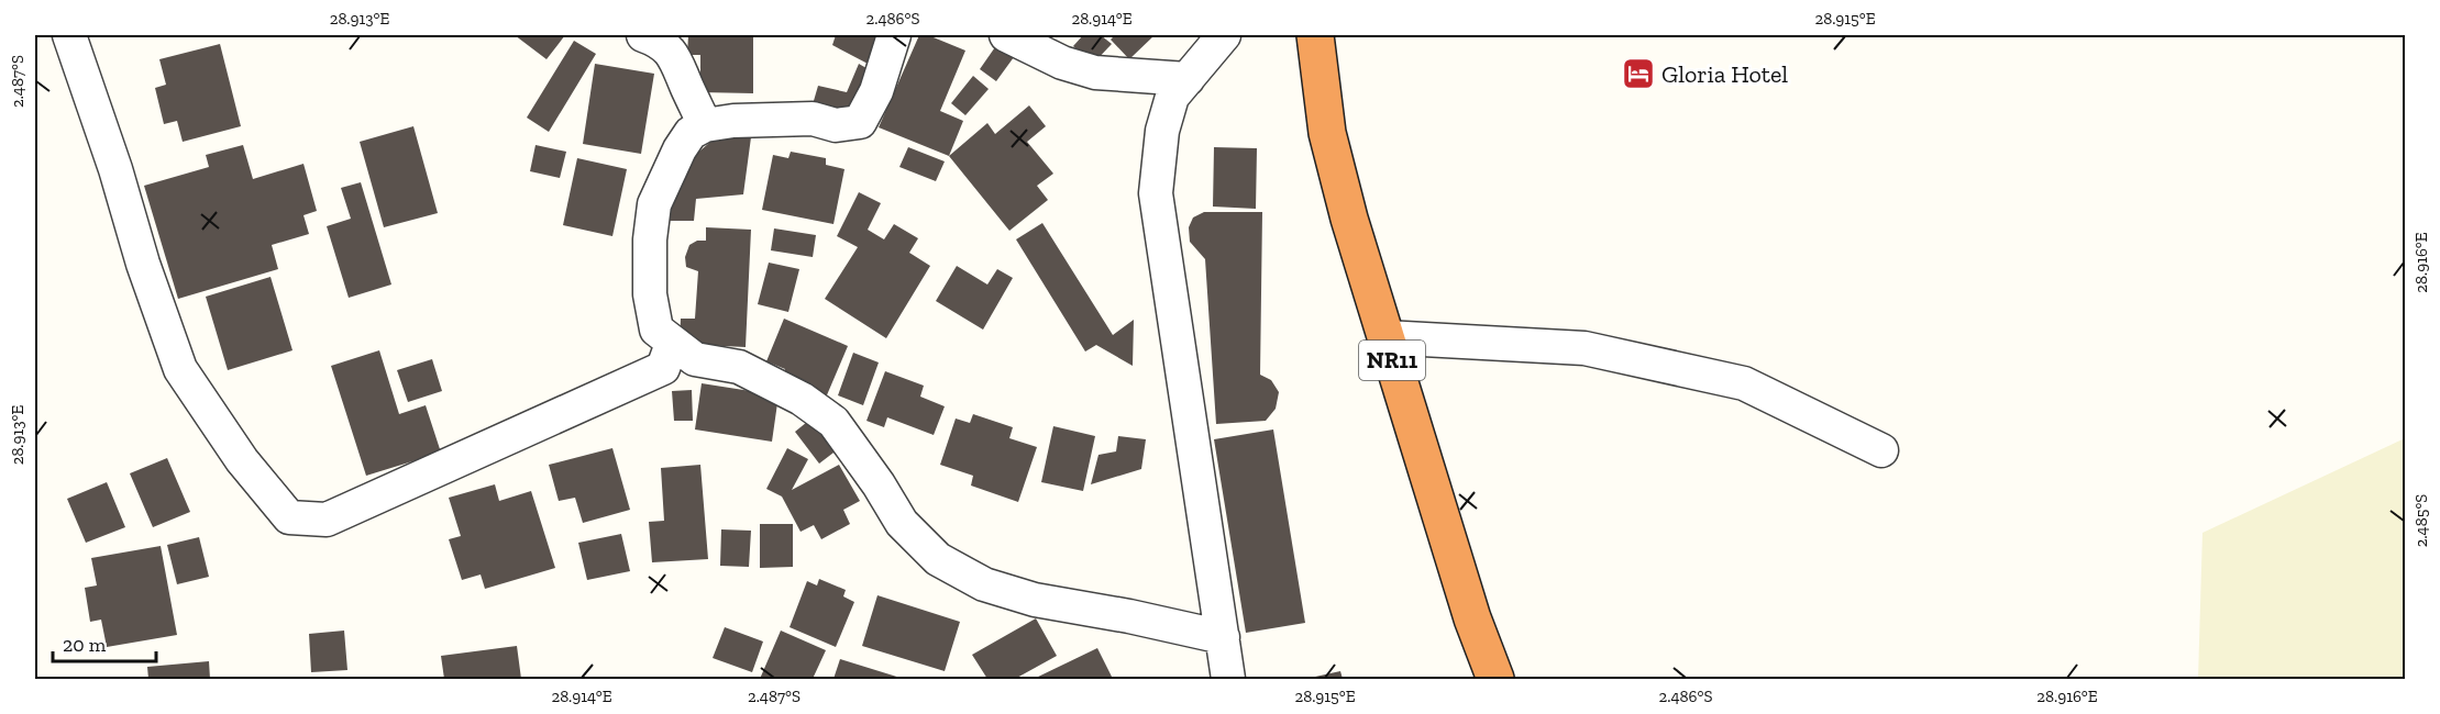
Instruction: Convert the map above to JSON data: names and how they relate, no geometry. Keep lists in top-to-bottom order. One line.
{"streets":{"highway":["NR11"]},"places":{"hotel":["Gloria Hotel"]},"scale_bar":"20 m","coordinates":["28.913°E","2.486°S","28.914°E","28.915°E","2.487°S","28.916°E","2.485°S"]}
